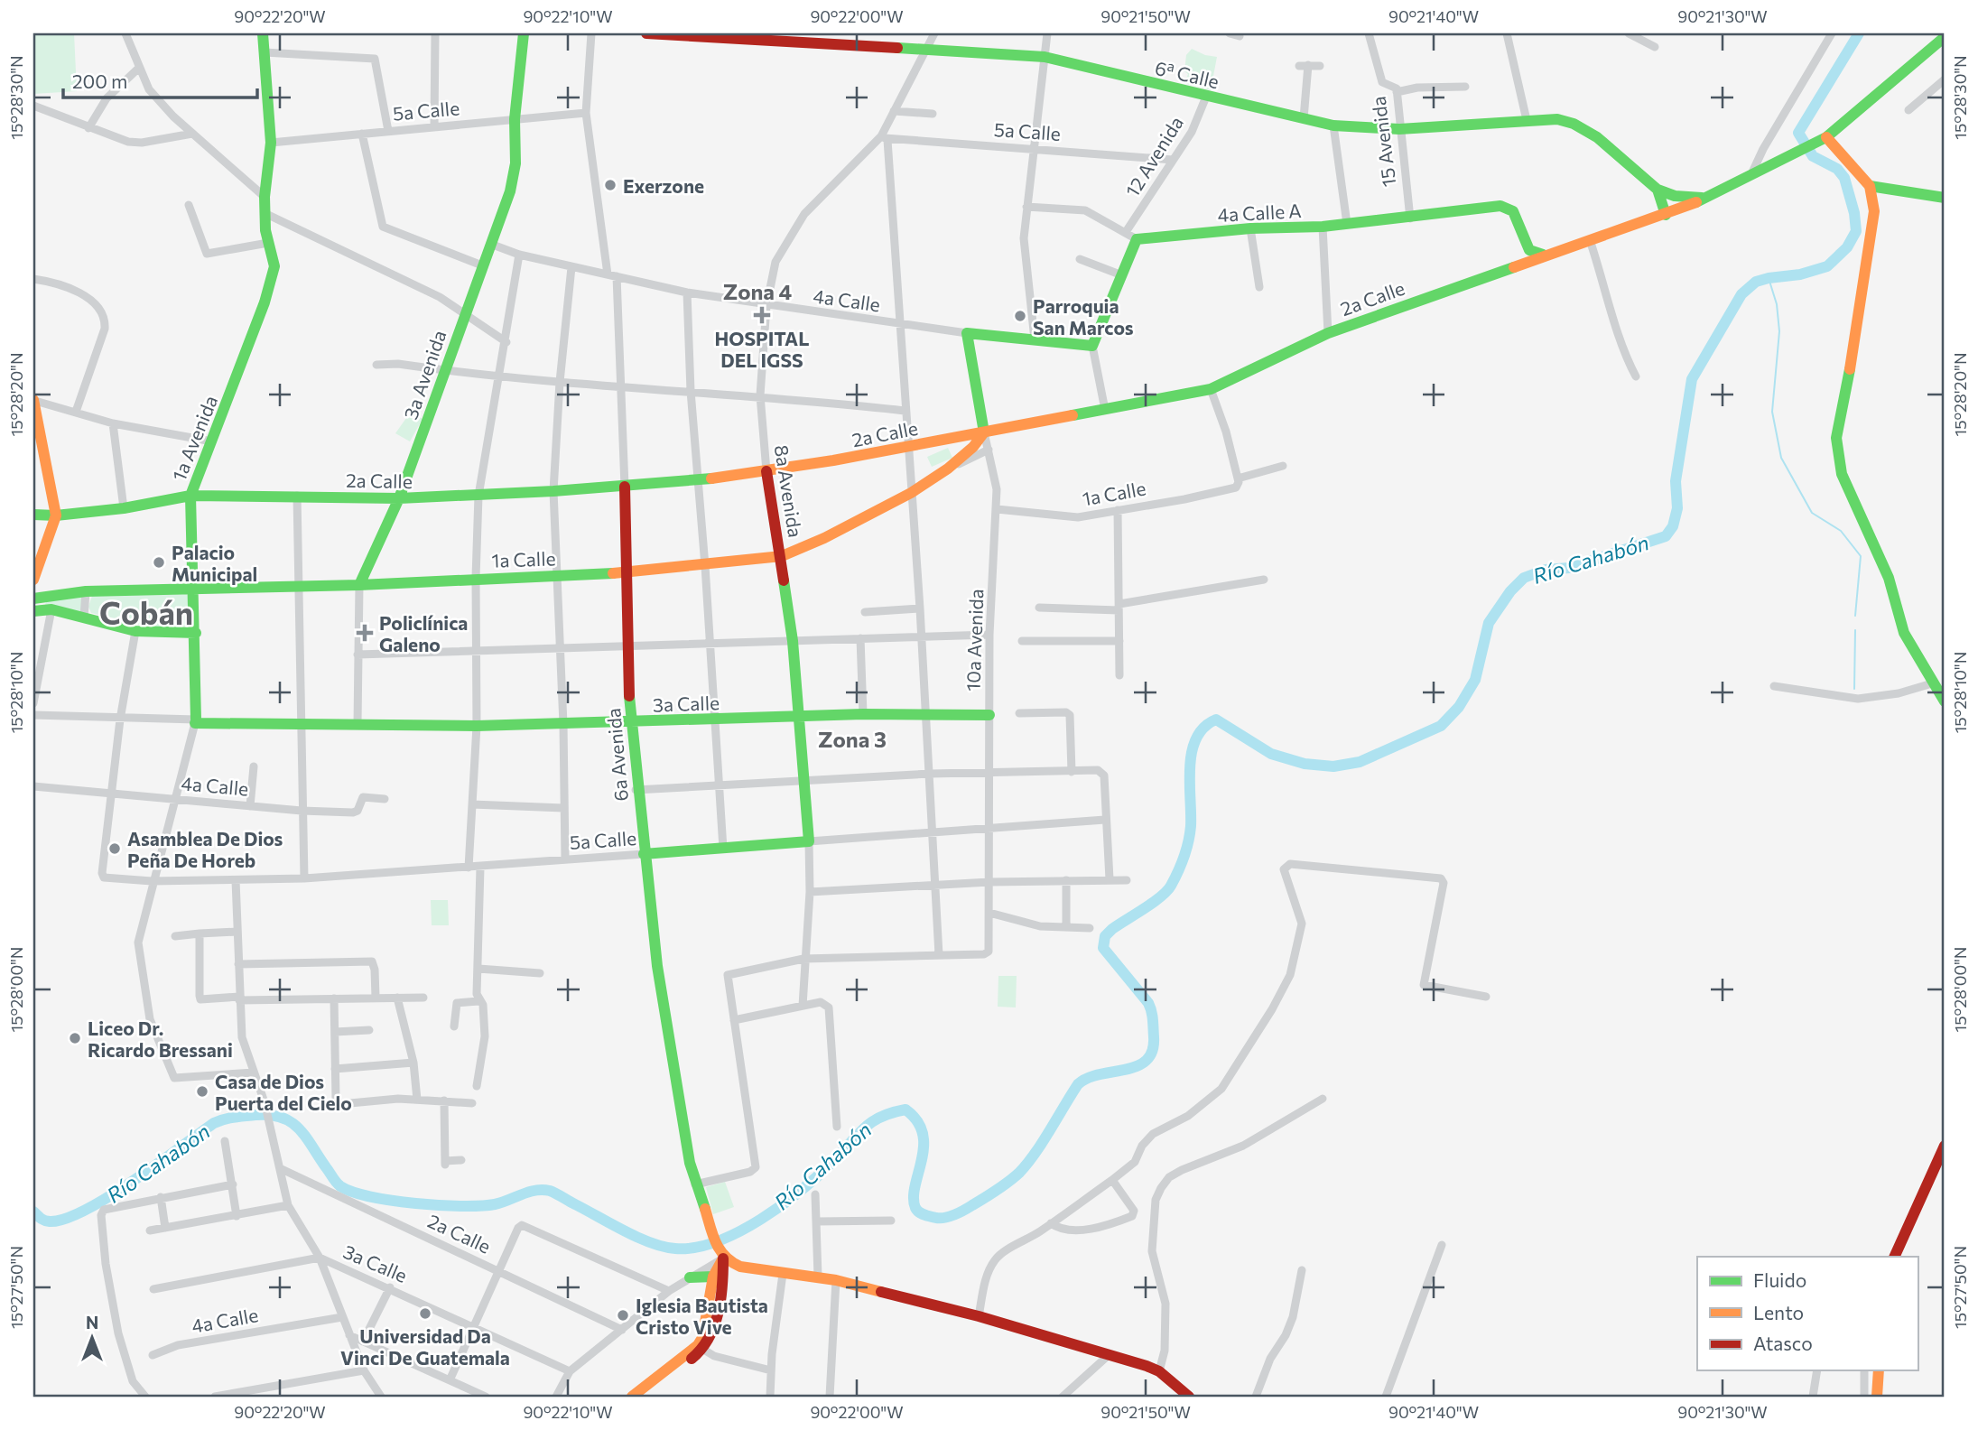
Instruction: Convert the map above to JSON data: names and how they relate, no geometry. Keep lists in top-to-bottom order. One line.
{"streets":{"main road":["6ª Calle","5a Calle","4a Calle A","2a Calle","4a Calle","3a Avenida","1a Avenida","8a Avenida","1a Calle","10a Avenida","3a Calle","6a Avenida"],"street":["15 Avenida","12 Avenida"]},"crossings":[["6ª Calle","15 Avenida"],["6ª Calle","12 Avenida"],["6ª Calle","2a Calle"],["6ª Calle","8a Avenida"],["5a Calle","12 Avenida"],["5a Calle","4a Calle"],["5a Calle","3a Avenida"],["5a Calle","1a Avenida"],["5a Calle","8a Avenida"],["5a Calle","10a Avenida"],["5a Calle","6a Avenida"],["15 Avenida","4a Calle A"],["4a Calle A","2a Calle"],["2a Calle","3a Avenida"],["2a Calle","1a Avenida"],["2a Calle","8a Avenida"],["2a Calle","10a Avenida"],["2a Calle","6a Avenida"],["4a Calle","3a Avenida"],["4a Calle","1a Avenida"],["4a Calle","8a Avenida"],["4a Calle","10a Avenida"],["4a Calle","6a Avenida"],["3a Avenida","1a Calle"],["3a Avenida","3a Calle"],["1a Avenida","1a Calle"],["1a Avenida","3a Calle"],["8a Avenida","1a Calle"],["8a Avenida","3a Calle"],["1a Calle","10a Avenida"],["1a Calle","6a Avenida"],["10a Avenida","3a Calle"],["3a Calle","6a Avenida"]],"districts":["Zona 4","Cobán","Zona 3"],"water":["Río Cahabón"],"places":{"other":["Exerzone","Parroquia San Marcos","Palacio Municipal","Asamblea De Dios Peña De Horeb","Liceo Dr. Ricardo Bressani","Casa de Dios Puerta del Cielo","Universidad Da Vinci De Guatemala","Iglesia Bautista Cristo Vive"],"health":["HOSPITAL DEL IGSS","Policlínica Galeno"]},"legend":["Fluido","Lento","Atasco"],"scale_bar":"200 m","north":"top","coordinates":["90°22'20\"W","90°22'10\"W","90°22'00\"W","90°21'50\"W","90°21'40\"W","90°21'30\"W","15°28'30\"N","15°28'20\"N","15°28'10\"N","15°28'00\"N","15°27'50\"N"]}
